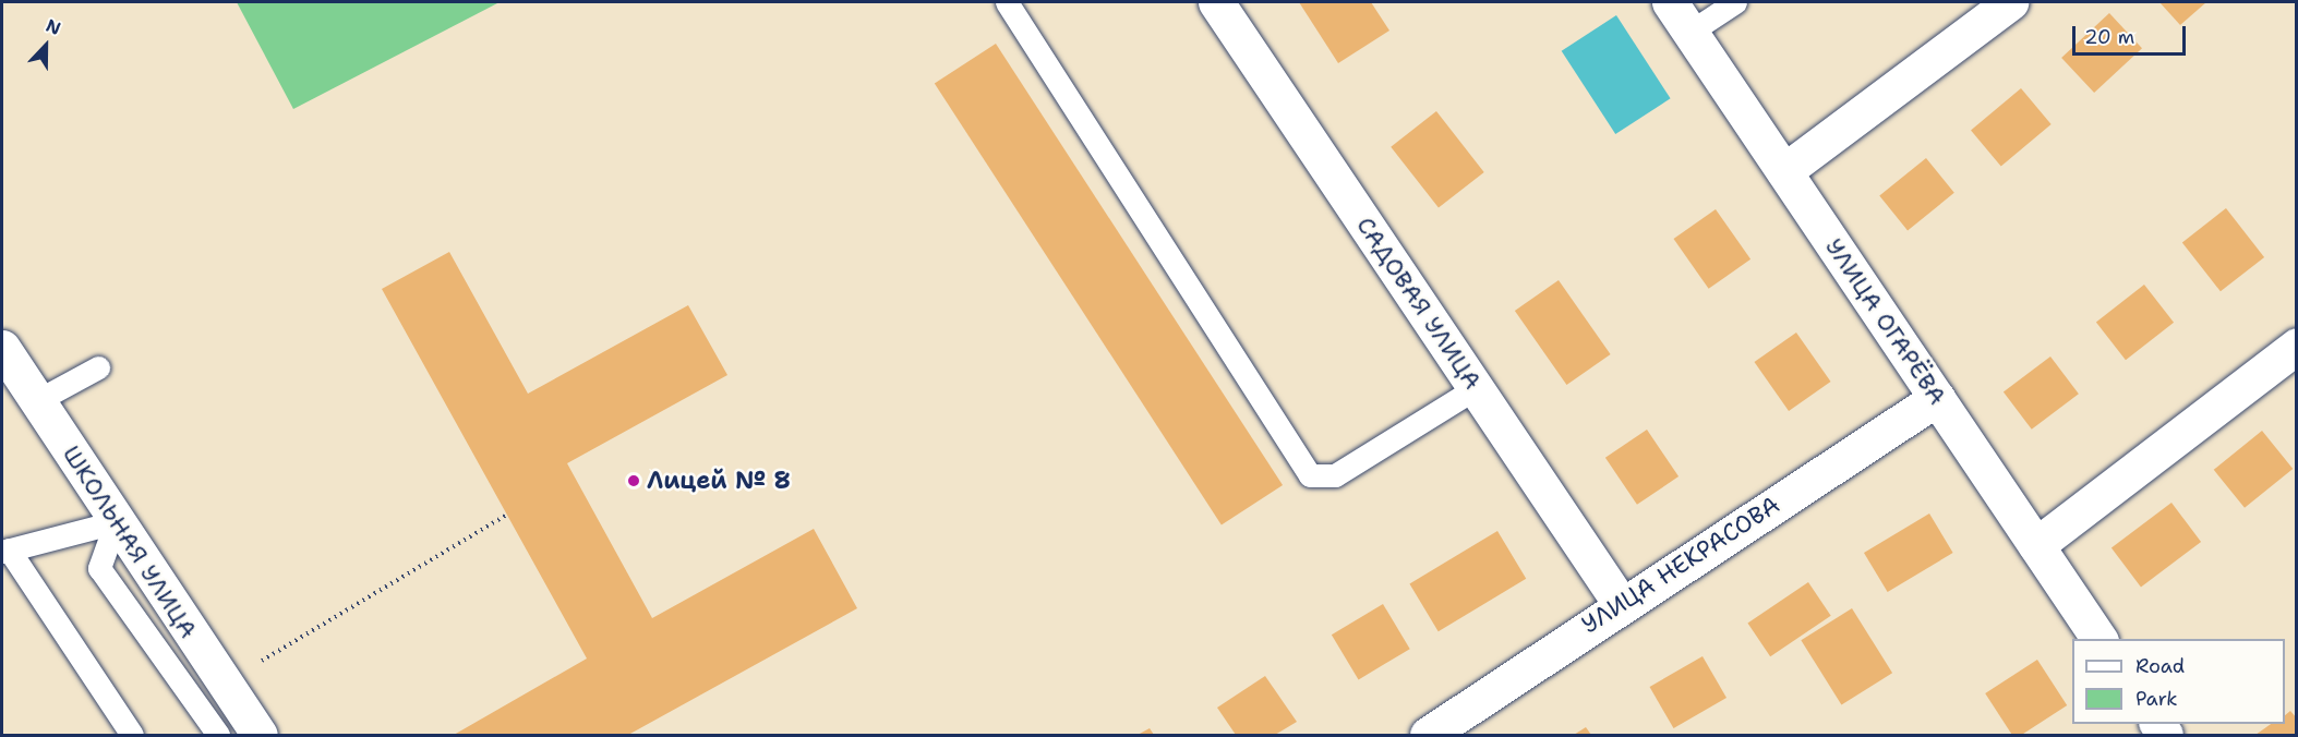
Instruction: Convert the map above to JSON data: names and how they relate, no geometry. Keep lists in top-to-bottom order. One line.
{"streets":{"street":["САДОВАЯ УЛИЦА","УЛИЦА ОГАРЁВА","ШКОЛЬНАЯ УЛИЦА","УЛИЦА НЕКРАСОВА"]},"crossings":[["САДОВАЯ УЛИЦА","УЛИЦА НЕКРАСОВА"],["УЛИЦА ОГАРЁВА","УЛИЦА НЕКРАСОВА"]],"places":["Лицей № 8"],"legend":["Road","Park"],"scale_bar":"20 m","north":"top"}
